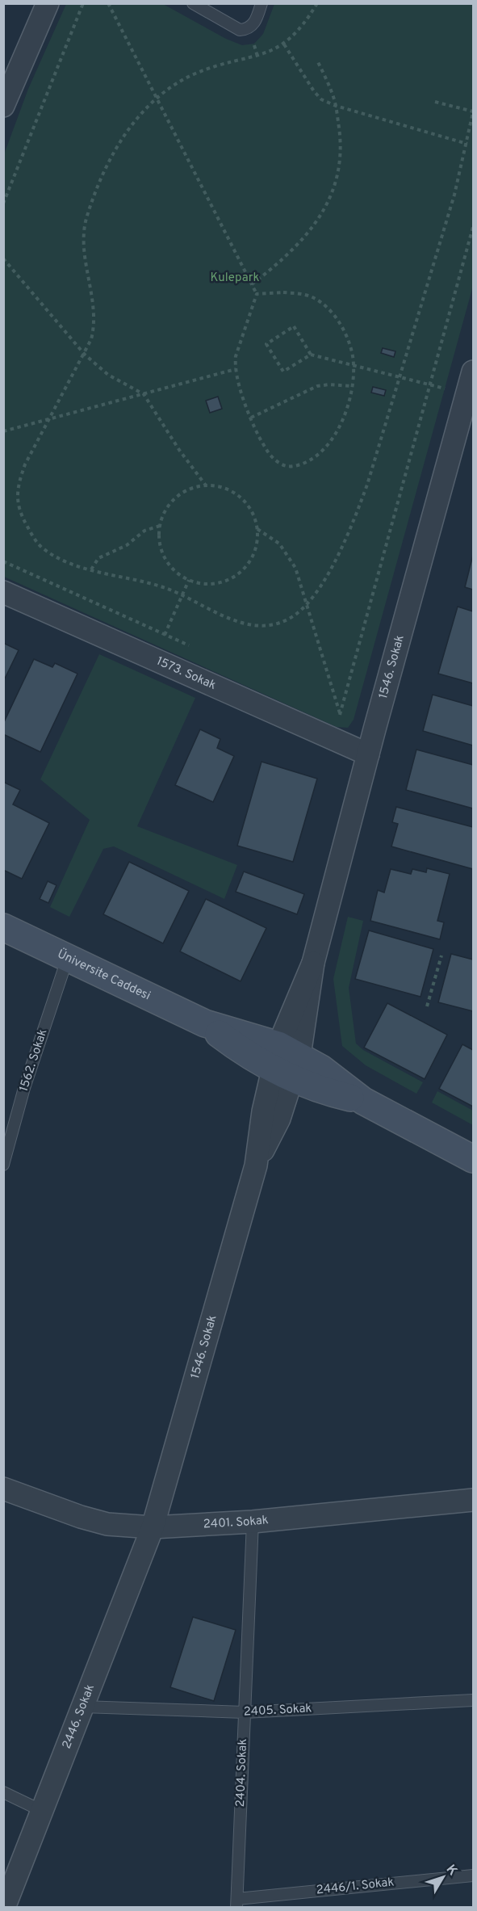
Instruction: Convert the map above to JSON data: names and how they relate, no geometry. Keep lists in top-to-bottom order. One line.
{"streets":{"main road":["Üniversite Caddesi"],"street":["1546. Sokak","1573. Sokak","2401. Sokak","2446. Sokak"],"lane":["1562. Sokak","2405. Sokak","2404. Sokak","2446/1. Sokak"]},"crossings":[["1546. Sokak","1573. Sokak"],["1546. Sokak","Üniversite Caddesi"],["1546. Sokak","2401. Sokak"],["1546. Sokak","2446. Sokak"],["Üniversite Caddesi","1562. Sokak"],["2401. Sokak","2446. Sokak"],["2401. Sokak","2404. Sokak"],["2405. Sokak","2446. Sokak"],["2405. Sokak","2404. Sokak"],["2404. Sokak","2446/1. Sokak"]],"parks":["Kulepark"],"north":"top right"}
